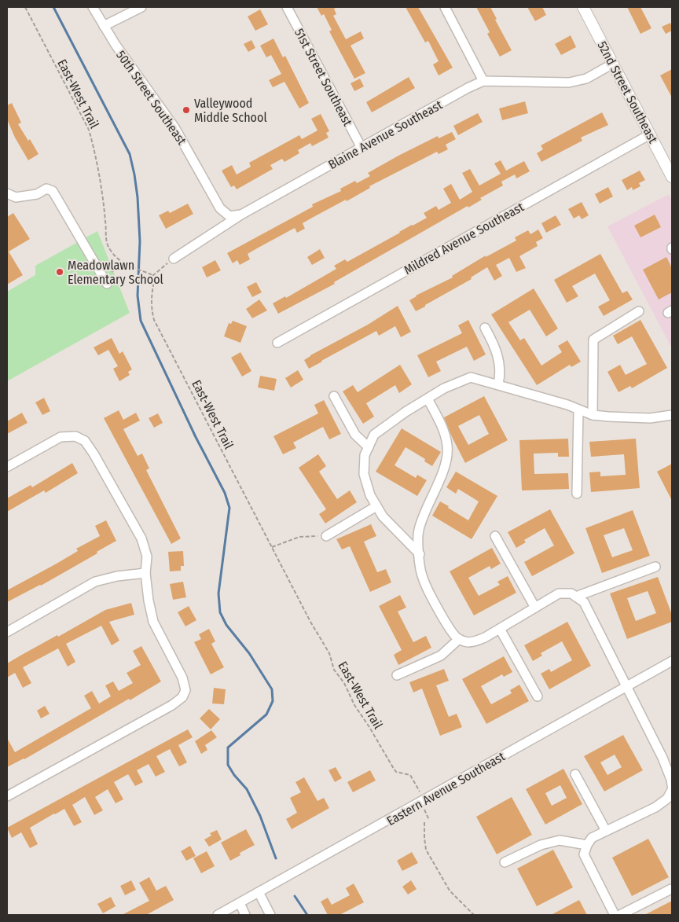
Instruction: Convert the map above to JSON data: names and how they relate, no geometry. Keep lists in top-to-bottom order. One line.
{"streets":{"main road":["52nd Street Southeast"],"street":["51st Street Southeast","50th Street Southeast","Blaine Avenue Southeast","Mildred Avenue Southeast","Eastern Avenue Southeast"],"path":["East-West Trail"]},"crossings":[["51st Street Southeast","Blaine Avenue Southeast"],["52nd Street Southeast","Blaine Avenue Southeast"],["52nd Street Southeast","Mildred Avenue Southeast"],["East-West Trail","Eastern Avenue Southeast"],["50th Street Southeast","Blaine Avenue Southeast"]],"places":["Valleywood Middle School","Meadowlawn Elementary School"]}
